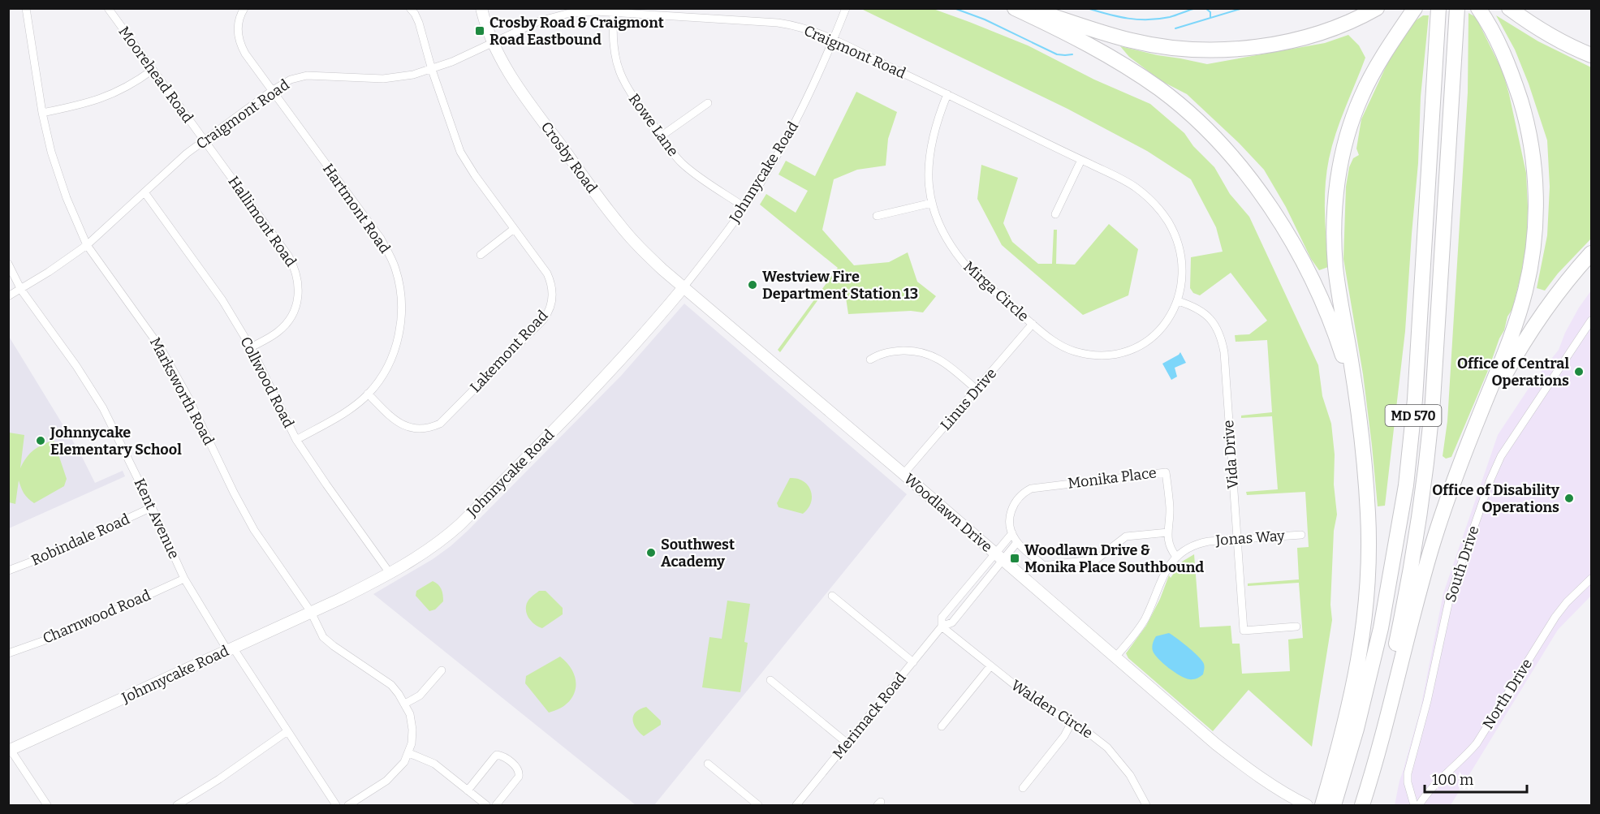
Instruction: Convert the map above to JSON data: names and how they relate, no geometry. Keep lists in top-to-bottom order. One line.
{"streets":{"highway":["MD 570"],"main road":["Crosby Road","Johnnycake Road","Woodlawn Drive"],"street":["Craigmont Road","Moorehead Road","Rowe Lane","Hartmont Road","Hallimont Road","Mirga Circle","Lakemont Road","Collwood Road","Marksworth Road","Linus Drive","Vida Drive","Monika Place","Kent Avenue","Jonas Way","Robindale Road","South Drive","Charnwood Road","North Drive","Walden Circle","Merimack Road"]},"crossings":[["Craigmont Road","Moorehead Road"],["Craigmont Road","Rowe Lane"],["Craigmont Road","Crosby Road"],["Craigmont Road","Johnnycake Road"],["Craigmont Road","Hartmont Road"],["Craigmont Road","Hallimont Road"],["Craigmont Road","Mirga Circle"],["Craigmont Road","Lakemont Road"],["Craigmont Road","Collwood Road"],["Craigmont Road","Marksworth Road"],["Craigmont Road","Vida Drive"],["Craigmont Road","Kent Avenue"],["Moorehead Road","Hallimont Road"],["Rowe Lane","Johnnycake Road"],["Crosby Road","Johnnycake Road"],["Crosby Road","Woodlawn Drive"],["Johnnycake Road","Collwood Road"],["Johnnycake Road","Marksworth Road"],["Johnnycake Road","Woodlawn Drive"],["Johnnycake Road","Kent Avenue"],["Hartmont Road","Lakemont Road"],["Hartmont Road","Collwood Road"],["Hallimont Road","Collwood Road"],["Mirga Circle","Linus Drive"],["Linus Drive","Woodlawn Drive"],["Vida Drive","Jonas Way"],["Monika Place","Jonas Way"],["Monika Place","Merimack Road"],["Woodlawn Drive","Jonas Way"],["Woodlawn Drive","Merimack Road"],["Kent Avenue","Robindale Road"],["Kent Avenue","Charnwood Road"],["Walden Circle","Merimack Road"]],"places":{"transit":["Crosby Road & Craigmont Road Eastbound","Woodlawn Drive & Monika Place Southbound"],"other":["Westview Fire Department Station 13","Office of Central Operations","Johnnycake Elementary School","Office of Disability Operations","Southwest Academy"]},"scale_bar":"100 m"}
